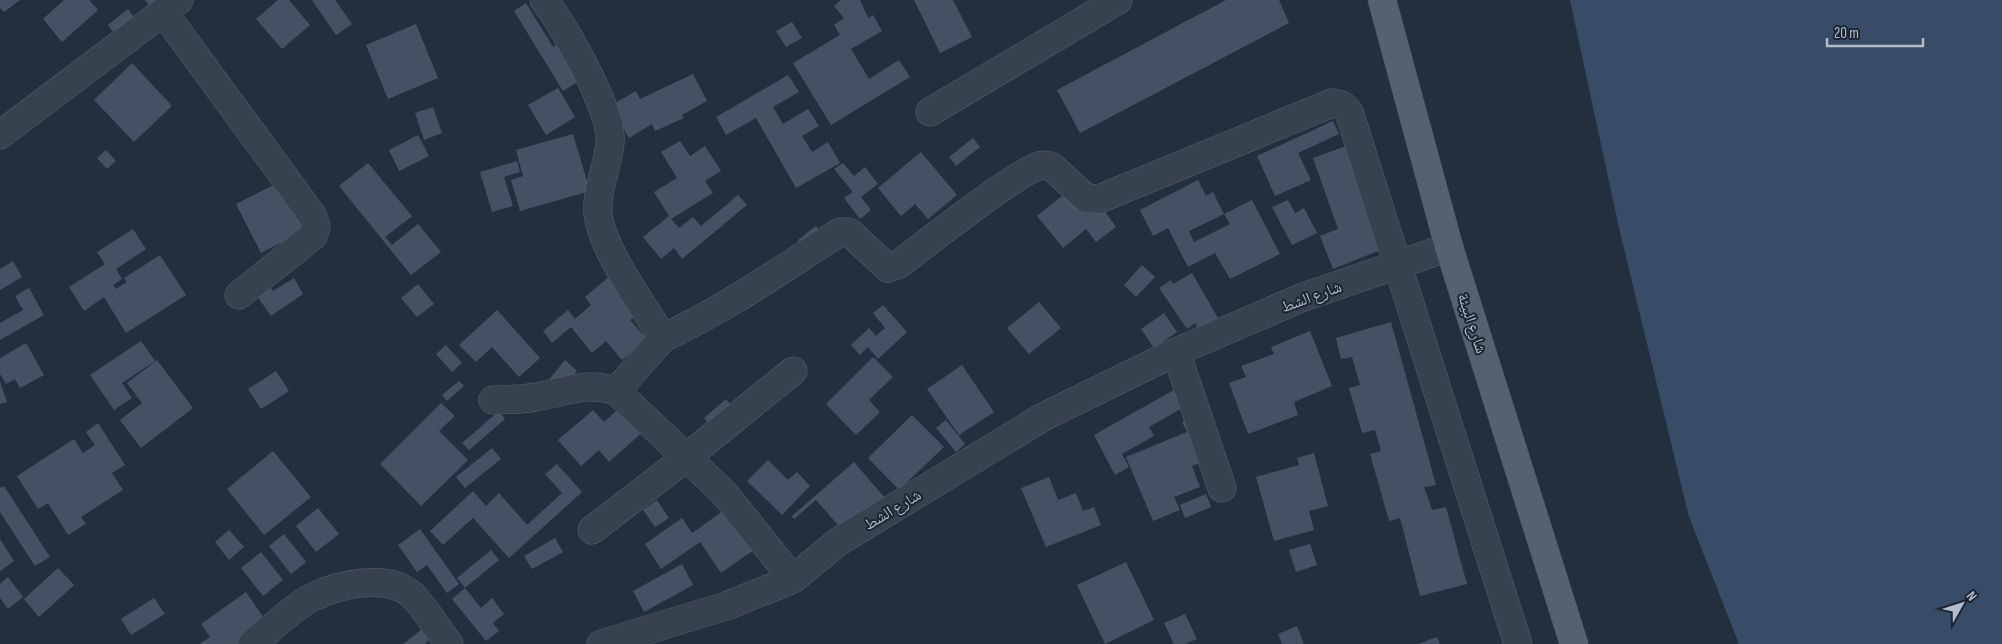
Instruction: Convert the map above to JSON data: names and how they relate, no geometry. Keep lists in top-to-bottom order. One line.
{"streets":{"main road":["شارع البيئة"],"street":["شارع الشط"]},"crossings":[["شارع الشط","شارع البيئة"]],"scale_bar":"20 m","north":"top right"}
